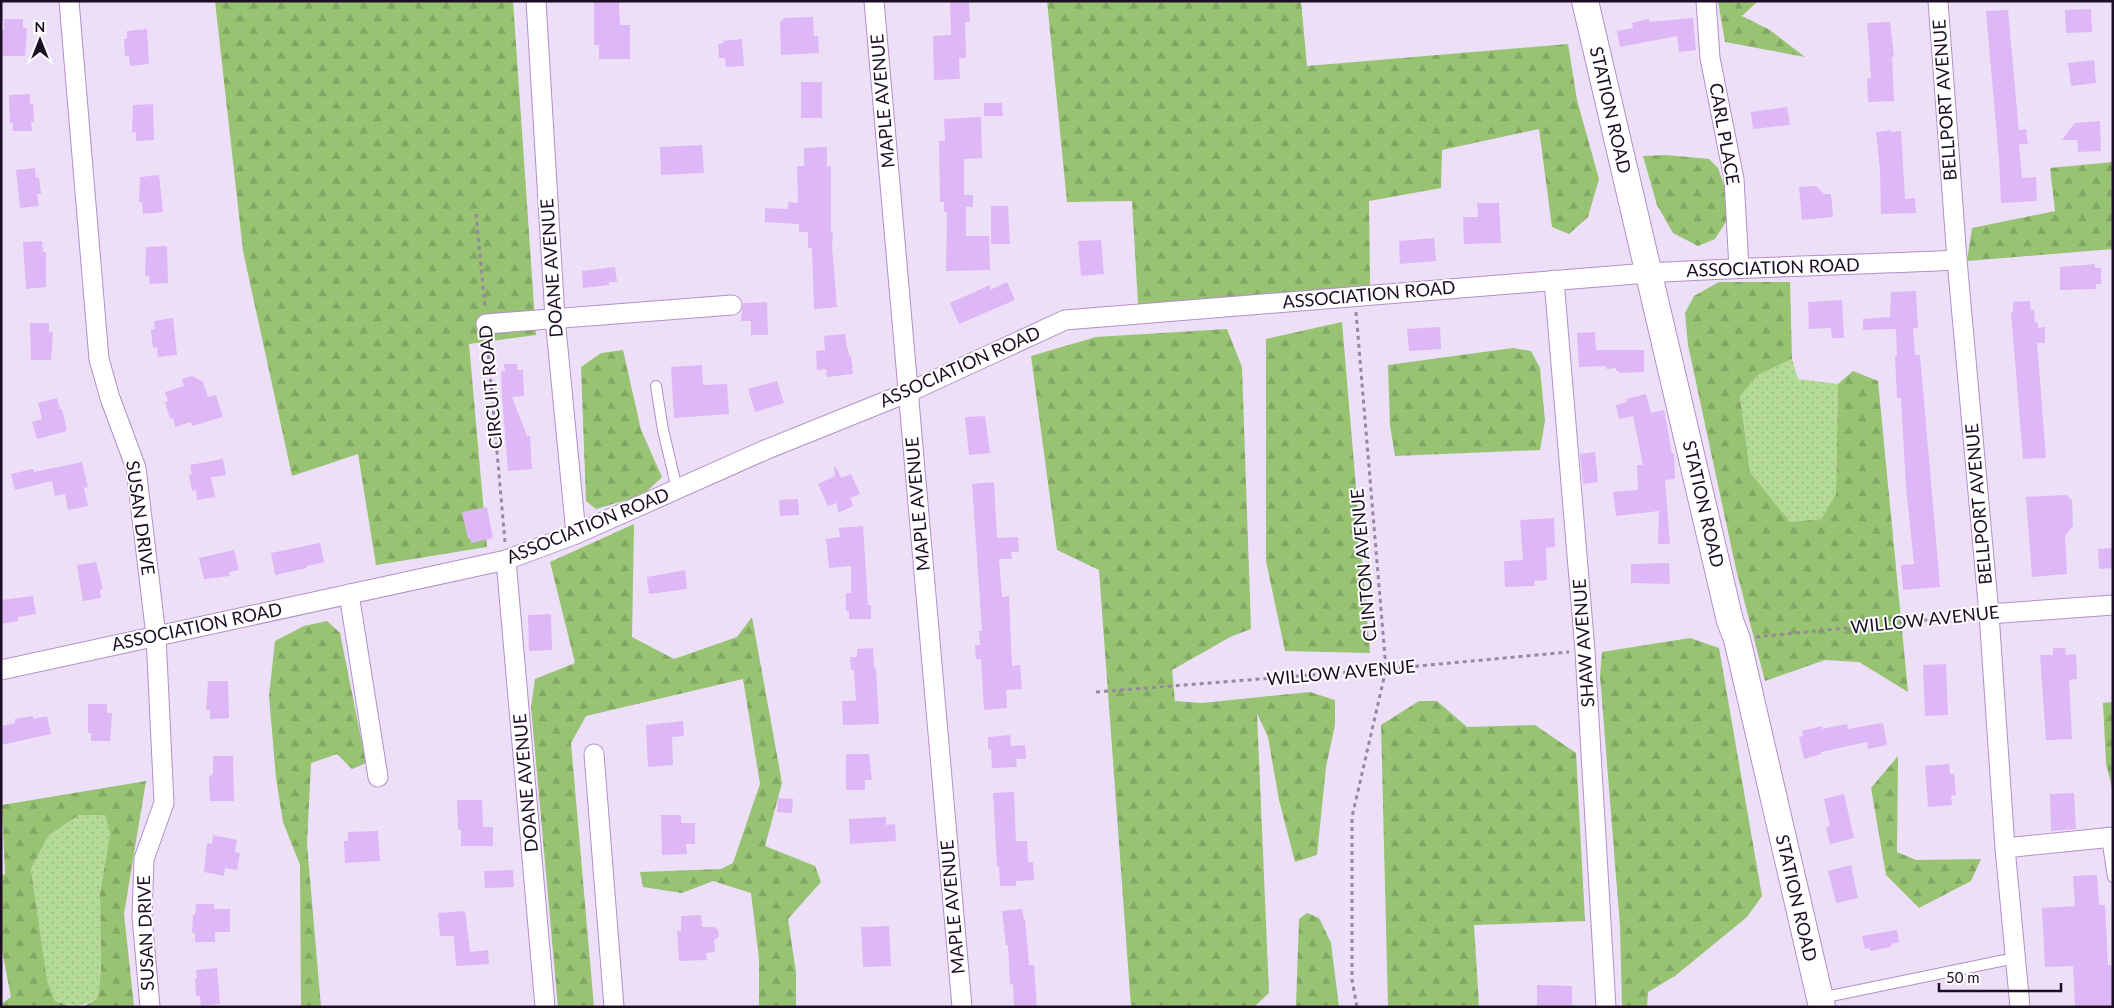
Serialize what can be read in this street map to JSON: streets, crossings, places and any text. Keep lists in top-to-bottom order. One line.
{"streets":{"main road":["STATION ROAD"],"street":["BELLPORT AVENUE","MAPLE AVENUE","CARL PLACE","DOANE AVENUE","ASSOCIATION ROAD","SUSAN DRIVE","WILLOW AVENUE","SHAW AVENUE"],"path":["CIRCUIT ROAD","CLINTON AVENUE"]},"crossings":[["BELLPORT AVENUE","ASSOCIATION ROAD"],["BELLPORT AVENUE","WILLOW AVENUE"],["MAPLE AVENUE","ASSOCIATION ROAD"],["STATION ROAD","ASSOCIATION ROAD"],["STATION ROAD","WILLOW AVENUE"],["CARL PLACE","ASSOCIATION ROAD"],["DOANE AVENUE","ASSOCIATION ROAD"],["DOANE AVENUE","CIRCUIT ROAD"],["ASSOCIATION ROAD","CIRCUIT ROAD"],["ASSOCIATION ROAD","SUSAN DRIVE"],["ASSOCIATION ROAD","CLINTON AVENUE"],["ASSOCIATION ROAD","SHAW AVENUE"],["CLINTON AVENUE","WILLOW AVENUE"],["WILLOW AVENUE","SHAW AVENUE"]],"scale_bar":"50 m","north":"top"}
